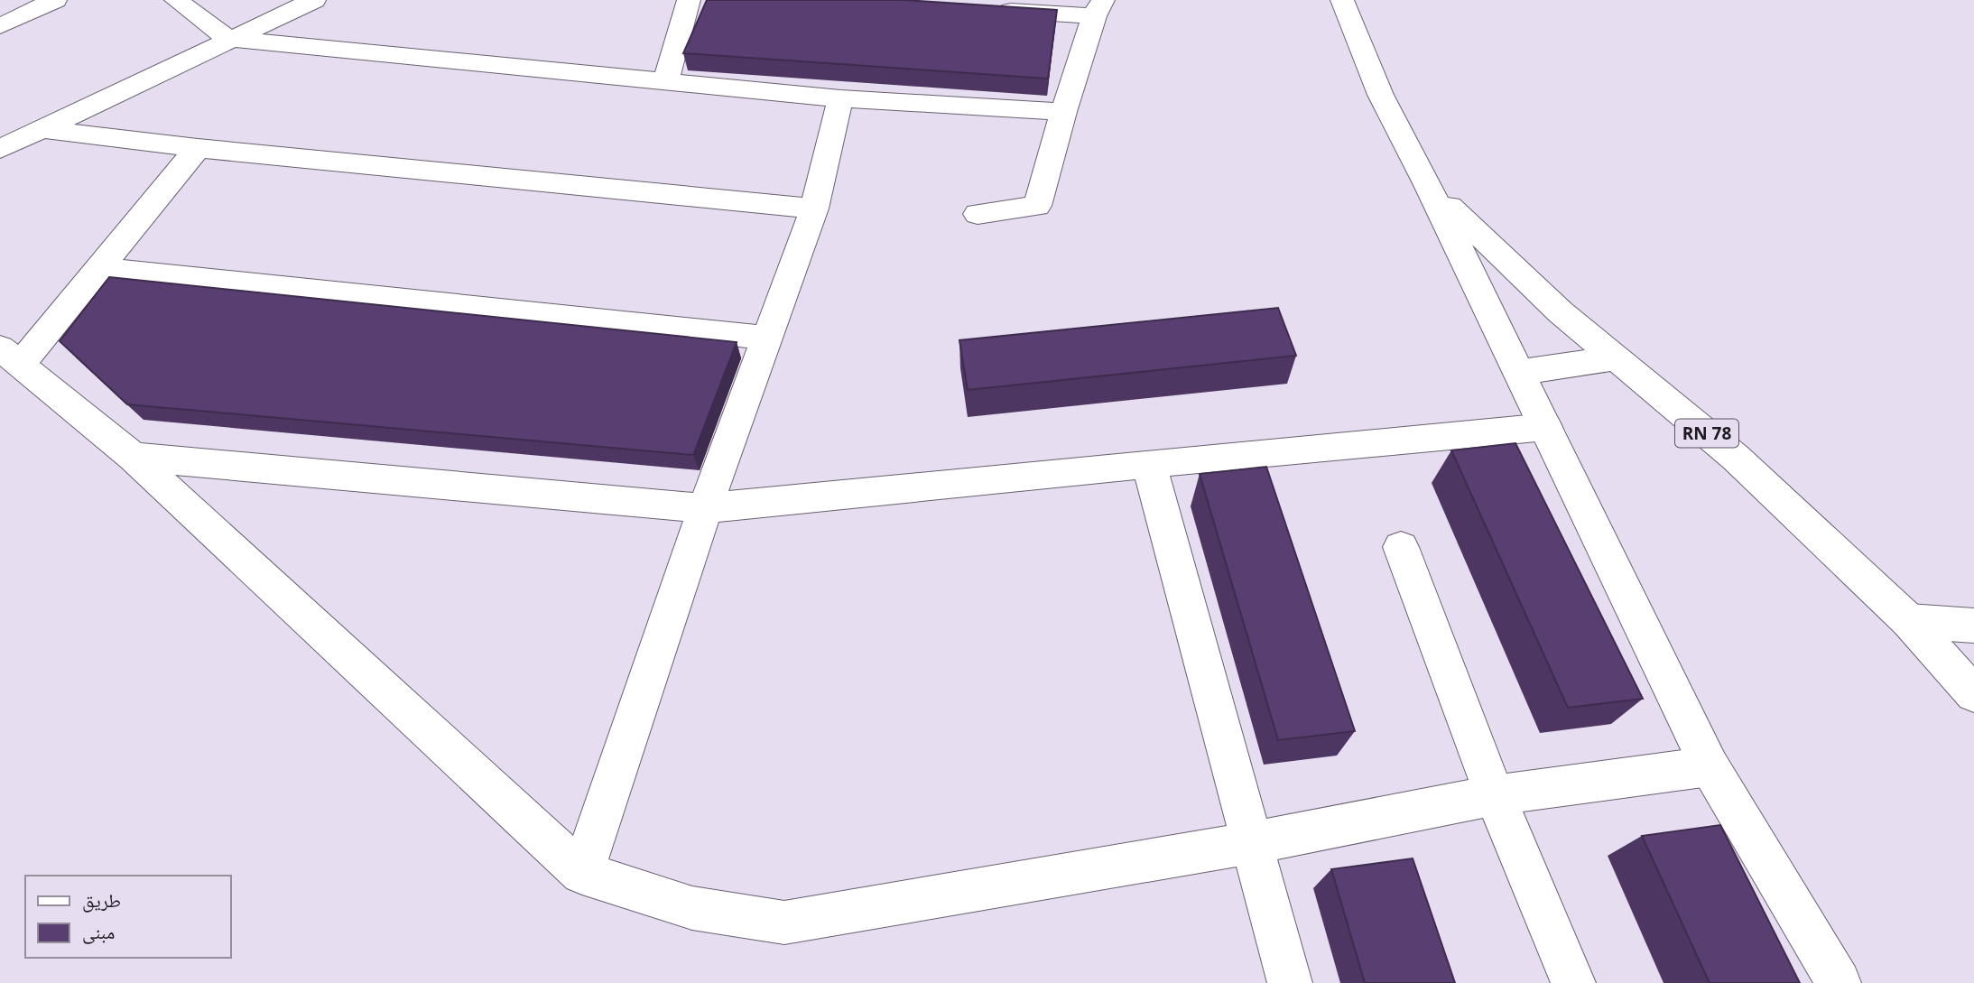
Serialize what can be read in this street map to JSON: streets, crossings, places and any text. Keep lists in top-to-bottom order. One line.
{"streets":{"street":["RN 78"]},"legend":["طريق","مبنى"]}
